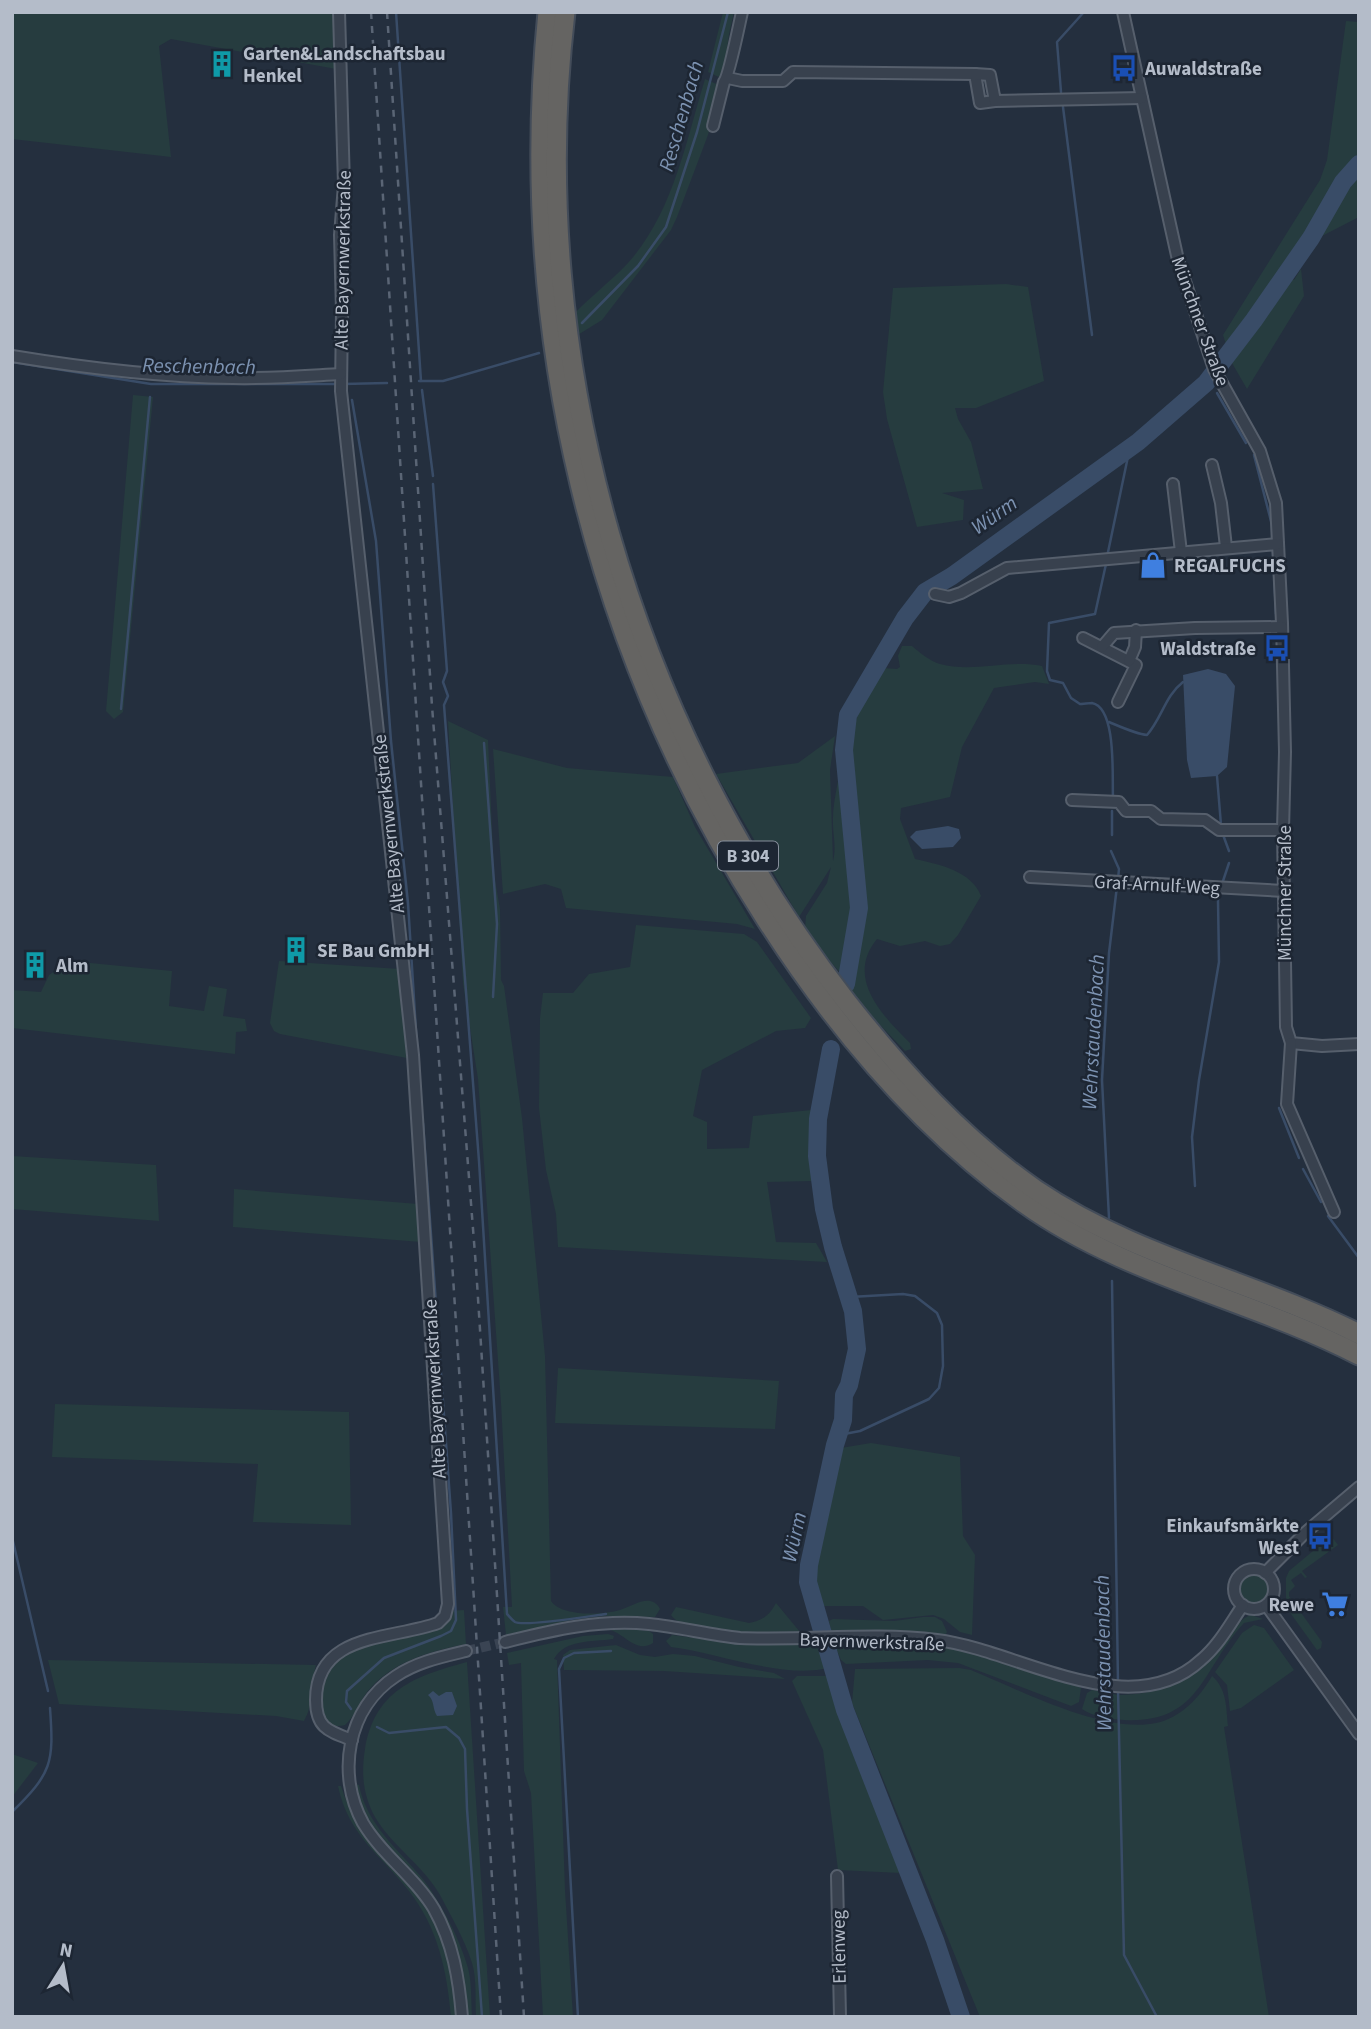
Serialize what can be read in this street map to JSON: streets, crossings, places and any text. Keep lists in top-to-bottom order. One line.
{"streets":{"highway":["B 304"],"street":["Alte Bayernwerkstraße","Münchner Straße","Graf-Arnulf-Weg","Bayernwerkstraße","Erlenweg"]},"crossings":[["Münchner Straße","Graf-Arnulf-Weg"]],"water":["Reschenbach","Würm","Wehrstaudenbach"],"places":{"building":["Garten&Landschaftsbau Henkel","SE Bau GmbH","Alm"],"bus stop":["Auwaldstraße","Waldstraße","Einkaufsmärkte West"],"shop":["REGALFUCHS"],"supermarket":["Rewe"]},"north":"top"}
